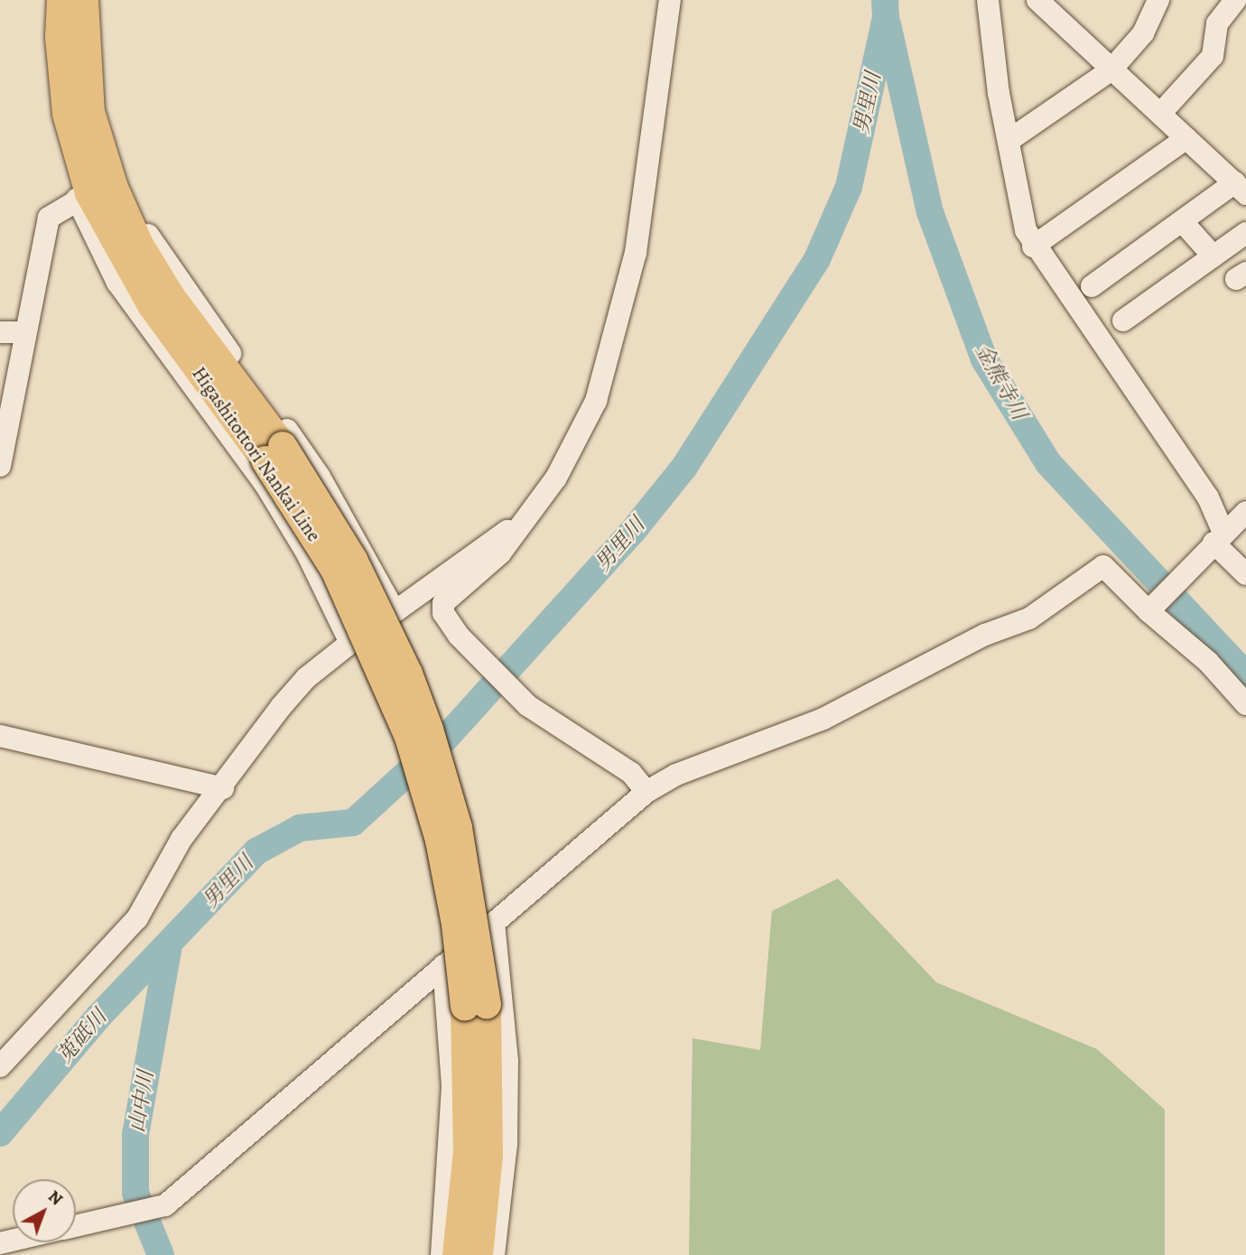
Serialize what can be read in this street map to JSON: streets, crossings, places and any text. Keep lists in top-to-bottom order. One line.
{"streets":{"main road":["Higashitottori Nankai Line"]},"water":["男里川","金熊寺川","莵砥川","山中川"],"north":"top right"}
